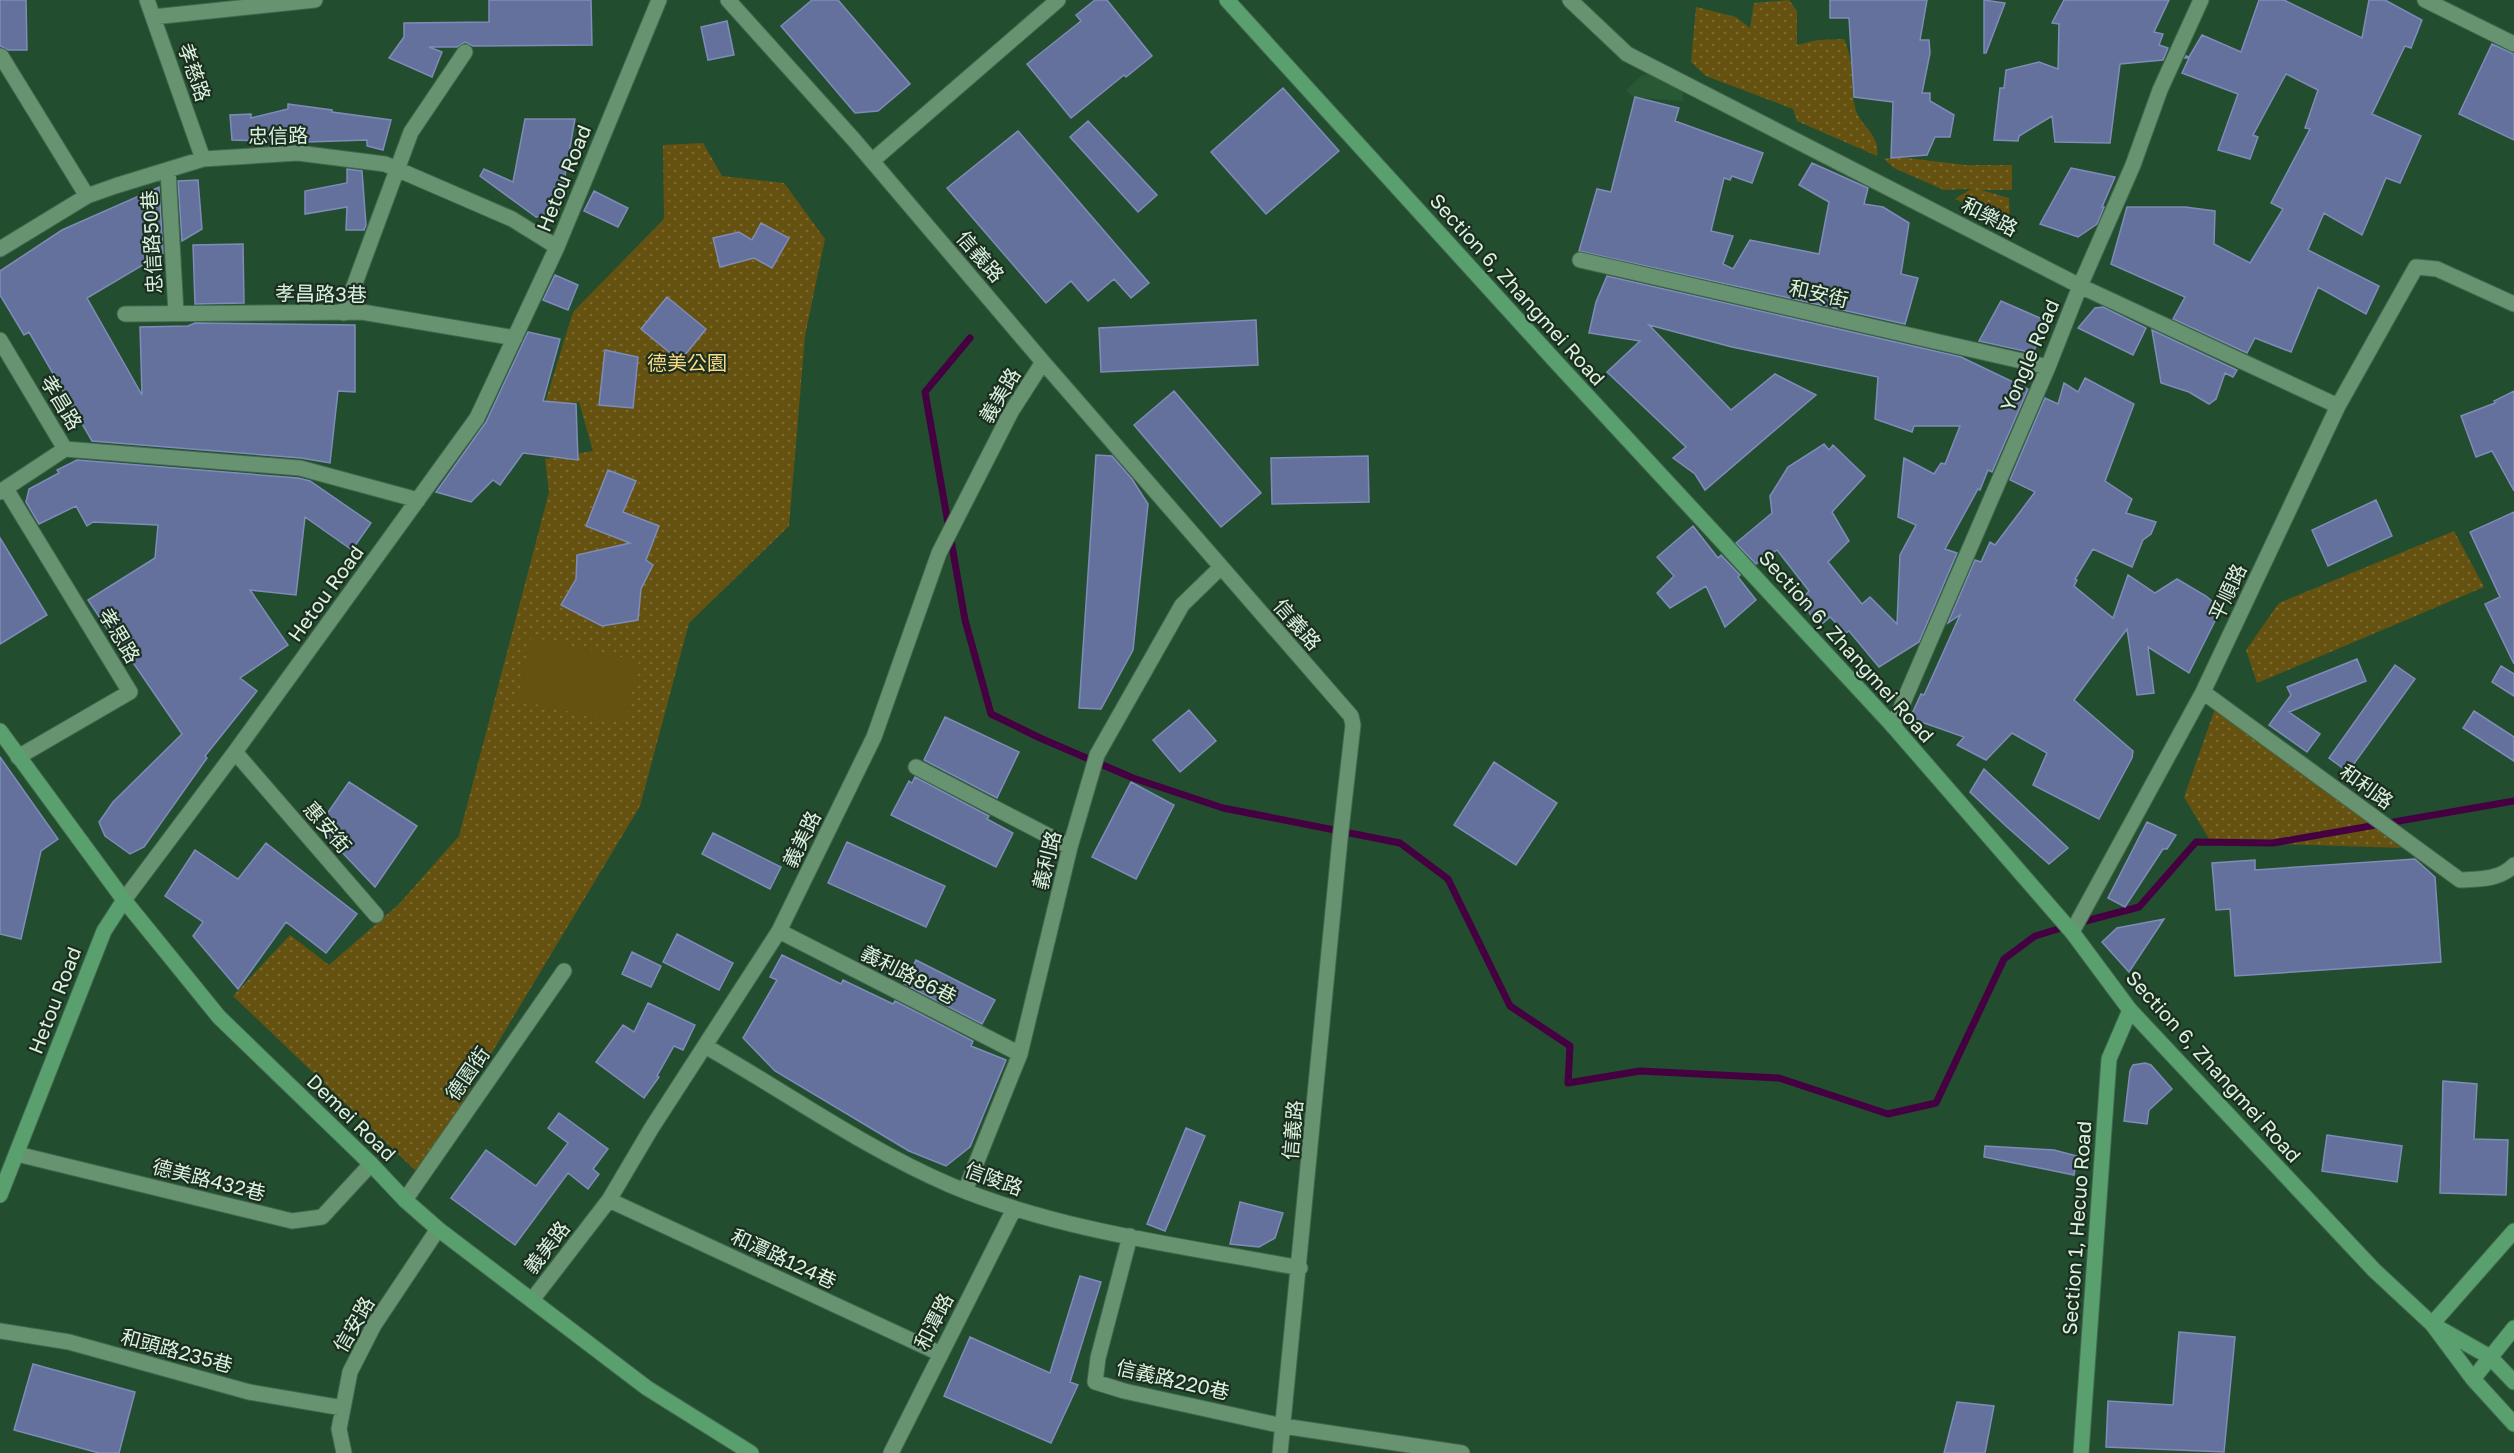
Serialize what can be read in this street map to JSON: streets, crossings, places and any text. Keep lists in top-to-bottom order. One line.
{"streets":{"street":["孝慈路","忠信路","Hetou Road","和樂路","忠信路50巷","信義路","Section 6, Zhangmei Road","孝昌路3巷","和安街","Yongle Road","義美路","孝昌路","平順路","孝思路","和利路","惠安街","義利路","義利路86巷","德園街","Demei Road","信陵路","德美路432巷","Section 1, Hecuo Road","和潭路124巷","和潭路","信安路","和頭路235巷","信義路220巷"]},"crossings":[["孝慈路","忠信路"],["忠信路","Hetou Road"],["忠信路","忠信路50巷"],["Hetou Road","孝昌路3巷"],["Hetou Road","惠安街"],["Hetou Road","Demei Road"],["Hetou Road","德美路432巷"],["和樂路","Yongle Road"],["和樂路","平順路"],["忠信路50巷","孝昌路3巷"],["信義路","義美路"],["信義路","義利路"],["信義路","信陵路"],["信義路","信義路220巷"],["Section 6, Zhangmei Road","Yongle Road"],["Section 6, Zhangmei Road","平順路"],["Section 6, Zhangmei Road","Section 1, Hecuo Road"],["和安街","Yongle Road"],["義美路","義利路86巷"],["義美路","Demei Road"],["義美路","信陵路"],["義美路","和潭路124巷"],["孝昌路","孝思路"],["平順路","和利路"],["孝思路","Demei Road"],["義利路","義利路86巷"],["義利路","信陵路"],["德園街","Demei Road"],["Demei Road","德美路432巷"],["Demei Road","信安路"],["信陵路","和潭路"],["信陵路","信義路220巷"],["和潭路124巷","和潭路"],["信安路","和頭路235巷"]],"parks":["德美公園"]}
